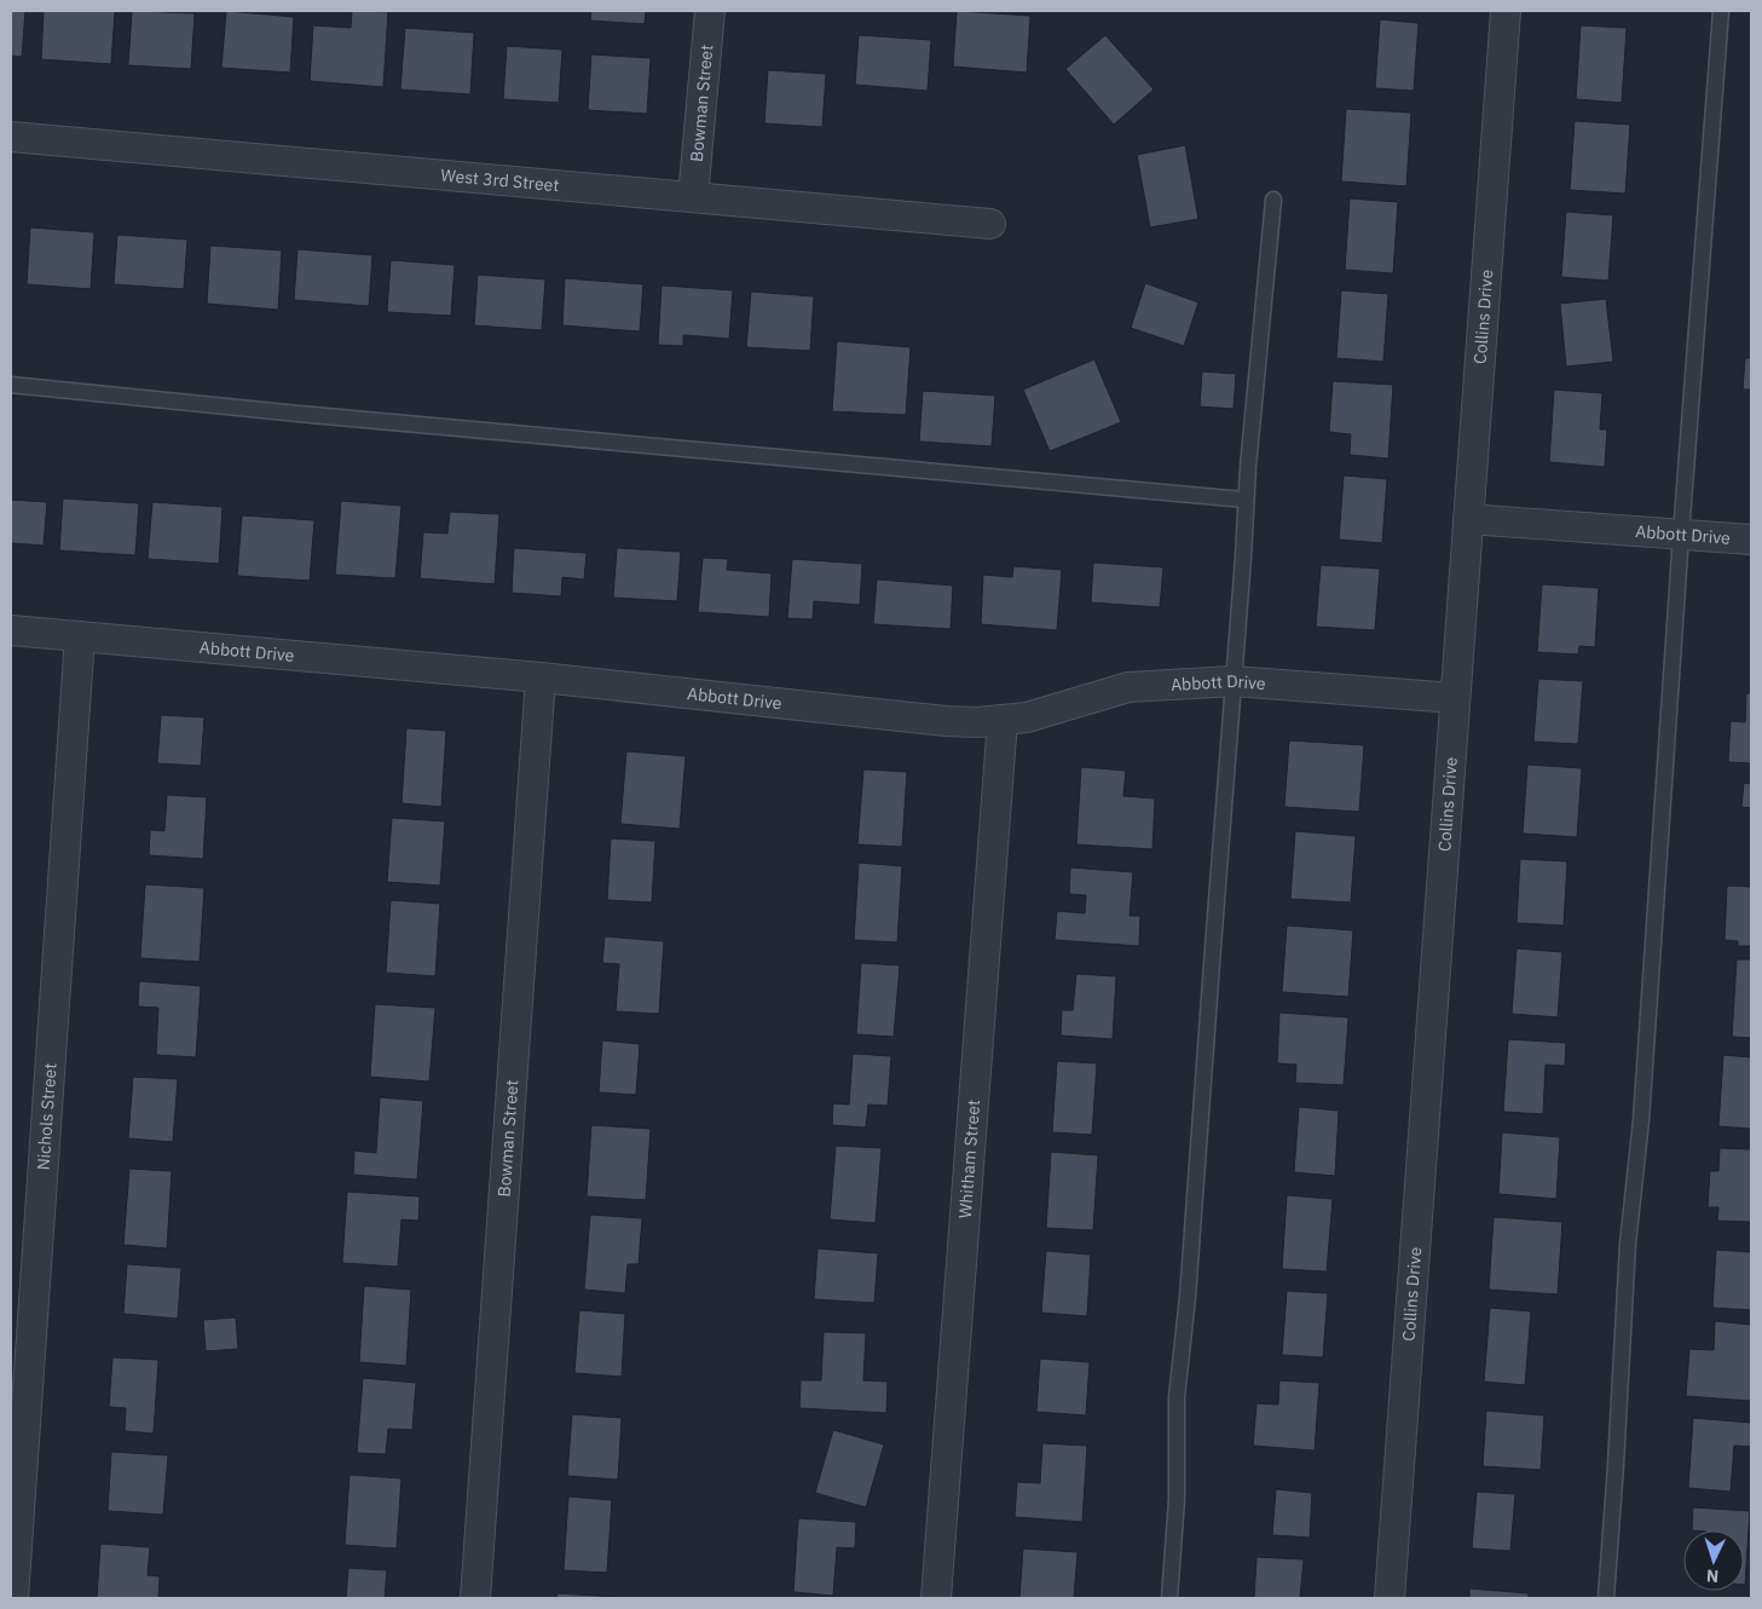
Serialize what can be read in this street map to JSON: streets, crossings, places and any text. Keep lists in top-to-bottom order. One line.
{"streets":{"street":["Bowman Street","West 3rd Street","Collins Drive","Abbott Drive","Nichols Street","Whitham Street"]},"crossings":[["Bowman Street","West 3rd Street"],["Bowman Street","Abbott Drive"],["Collins Drive","Abbott Drive"],["Abbott Drive","Nichols Street"],["Abbott Drive","Whitham Street"]],"north":"bottom"}
